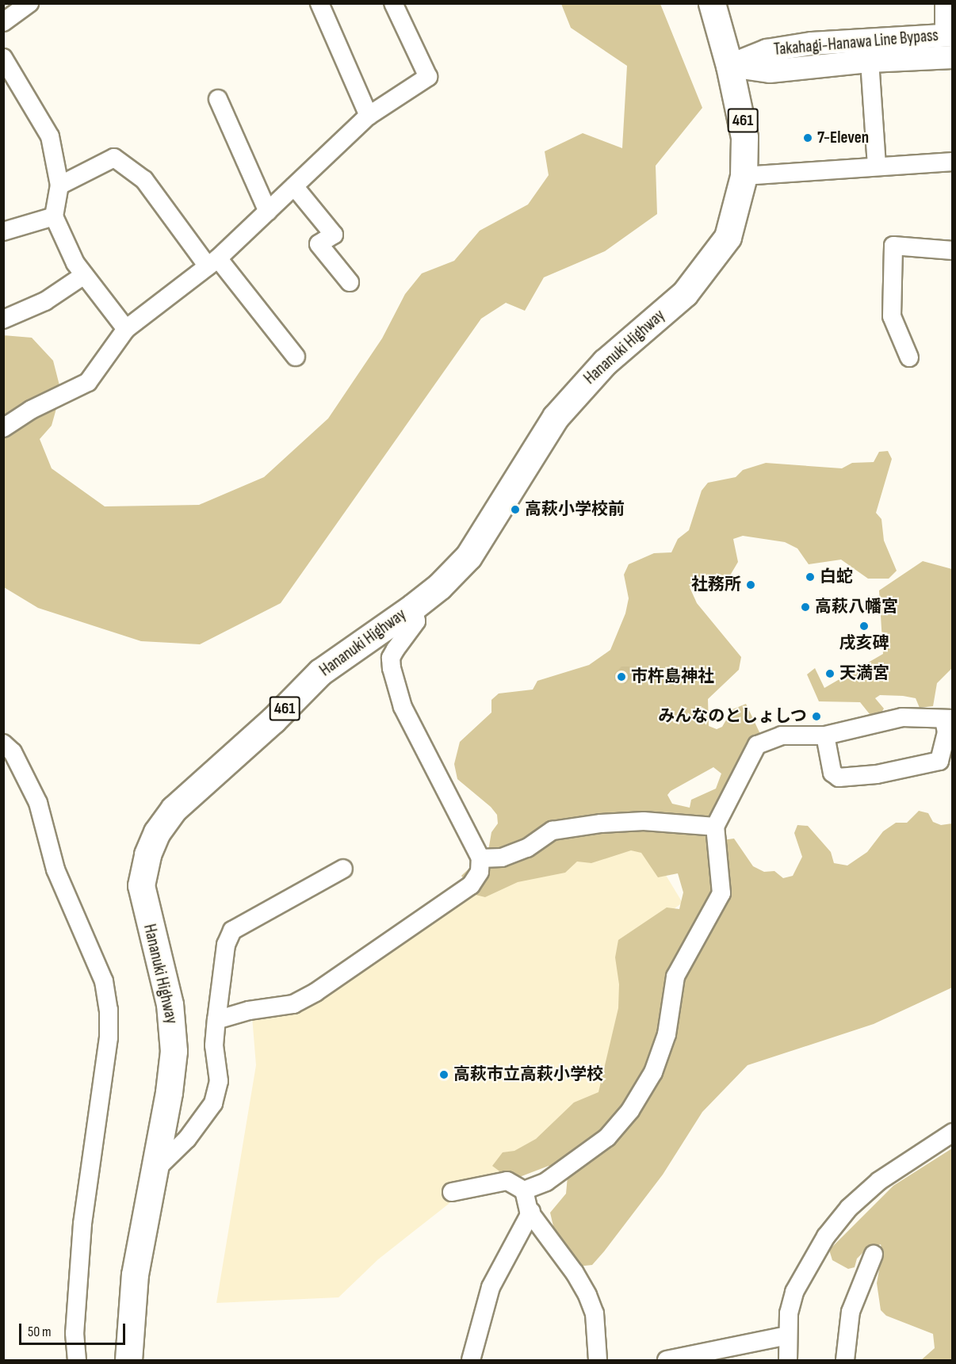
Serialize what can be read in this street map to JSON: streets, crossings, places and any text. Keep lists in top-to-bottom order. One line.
{"streets":{"highway":["461","Hananuki Highway"],"main road":["Takahagi-Hanawa Line Bypass"]},"crossings":[["Takahagi-Hanawa Line Bypass","Hananuki Highway"]],"places":["7-Eleven","高萩小学校前","白蛇","社務所","高萩八幡宮","戌亥碑","天満宮","市杵島神社","みんなのとしょしつ","高萩市立高萩小学校"],"scale_bar":"50 m"}
